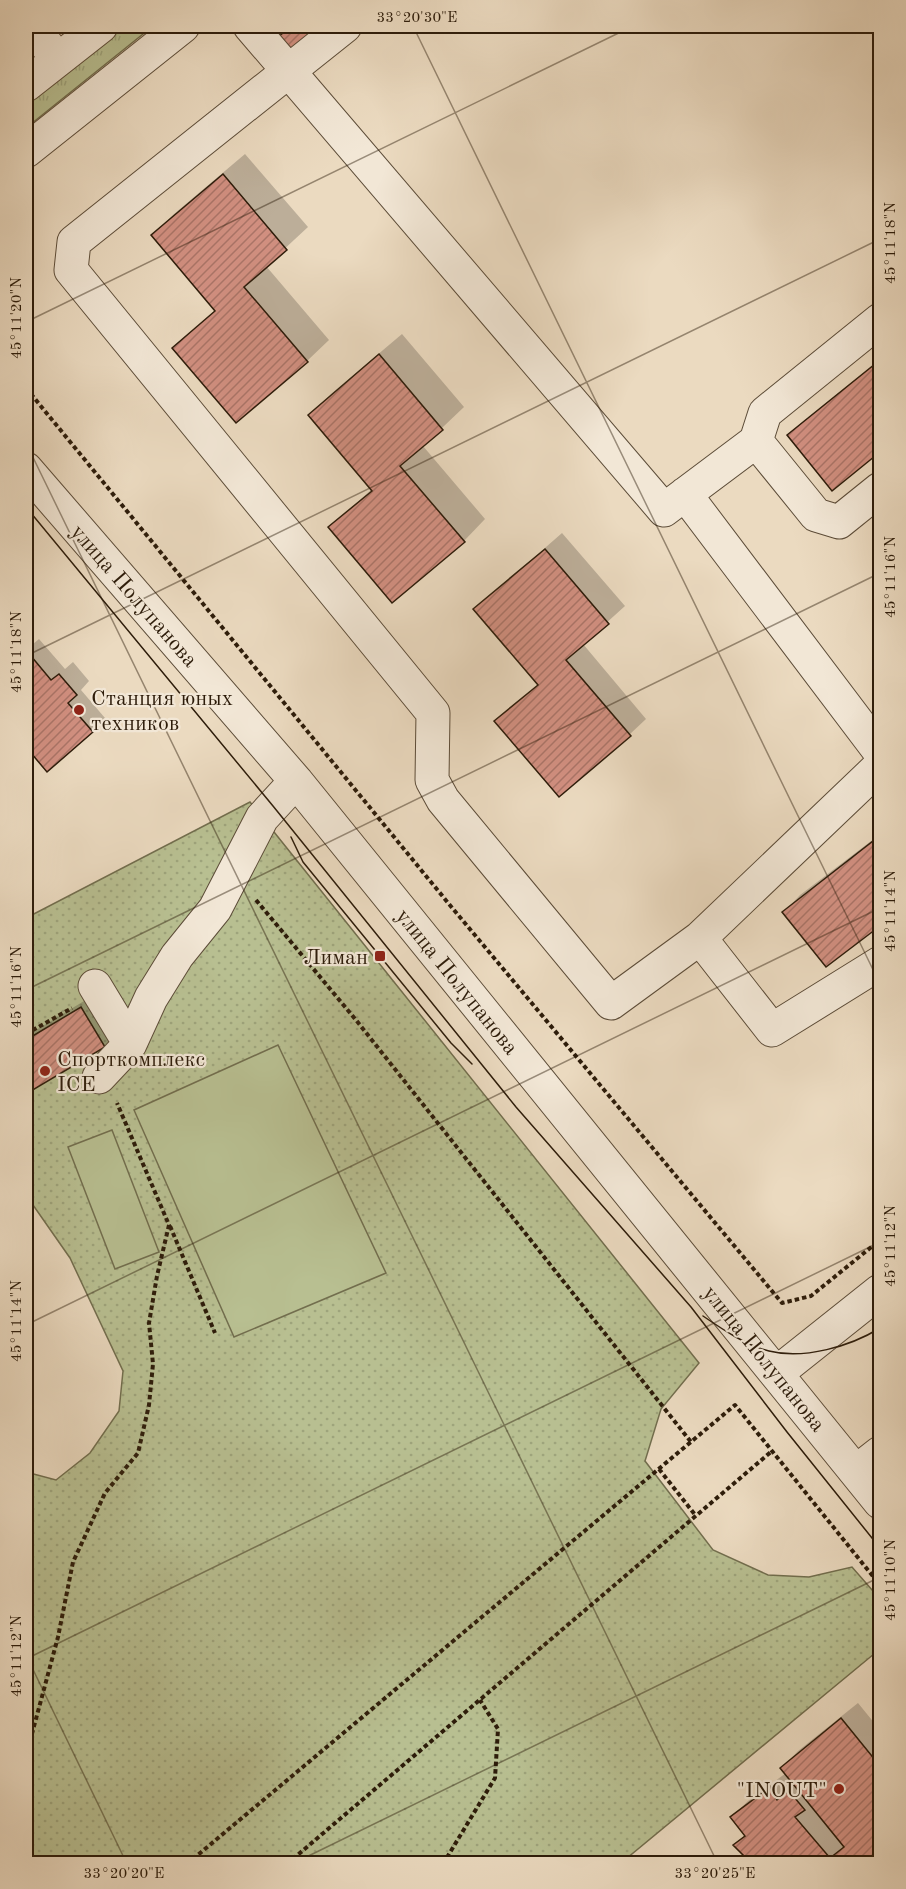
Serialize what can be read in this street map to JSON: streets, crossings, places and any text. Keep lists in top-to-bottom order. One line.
{"streets":{"street":["улица Полупанова"]},"places":{"other":["Станция юных техников","Спорткомплекс ICE","\"INOUT\""],"transit":["Лиман"]},"coordinates":["33°20'30\"E","45°11'18\"N","45°11'20\"N","45°11'16\"N","45°11'14\"N","45°11'12\"N","45°11'10\"N","33°20'20\"E","33°20'25\"E"]}
